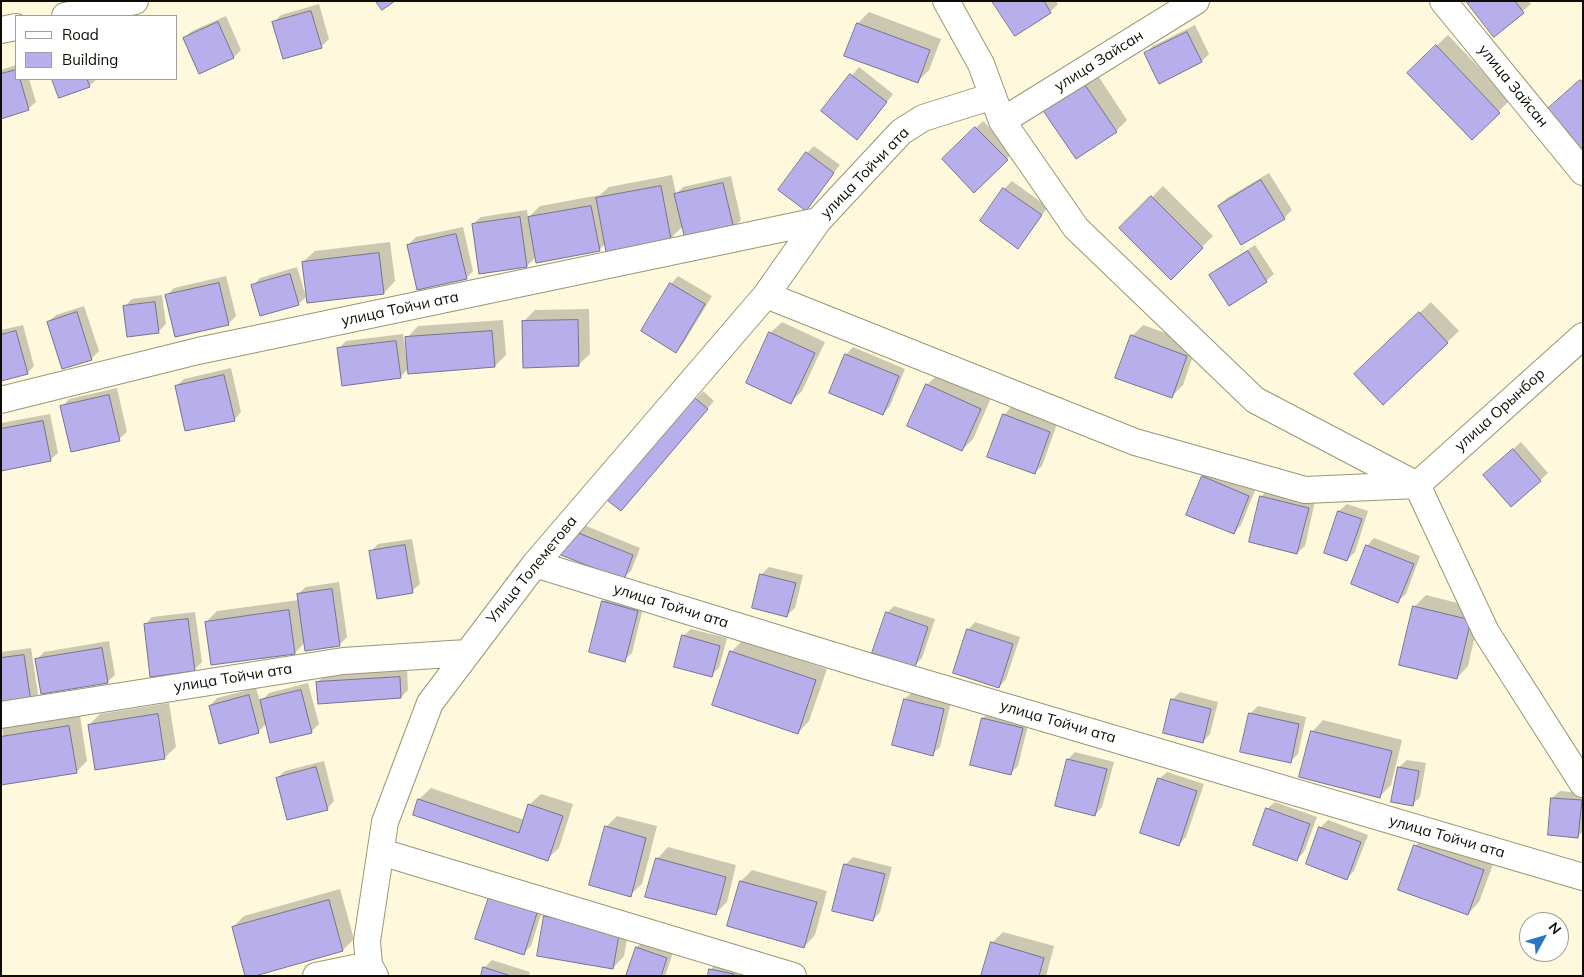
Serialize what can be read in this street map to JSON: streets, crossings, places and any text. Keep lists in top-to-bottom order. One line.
{"streets":{"street":["улица Зайсан","улица Тойчи ата","улица Орынбор","Улица Толеметова"]},"crossings":[["улица Тойчи ата","Улица Толеметова"]],"legend":["Road","Building"],"north":"top right"}
